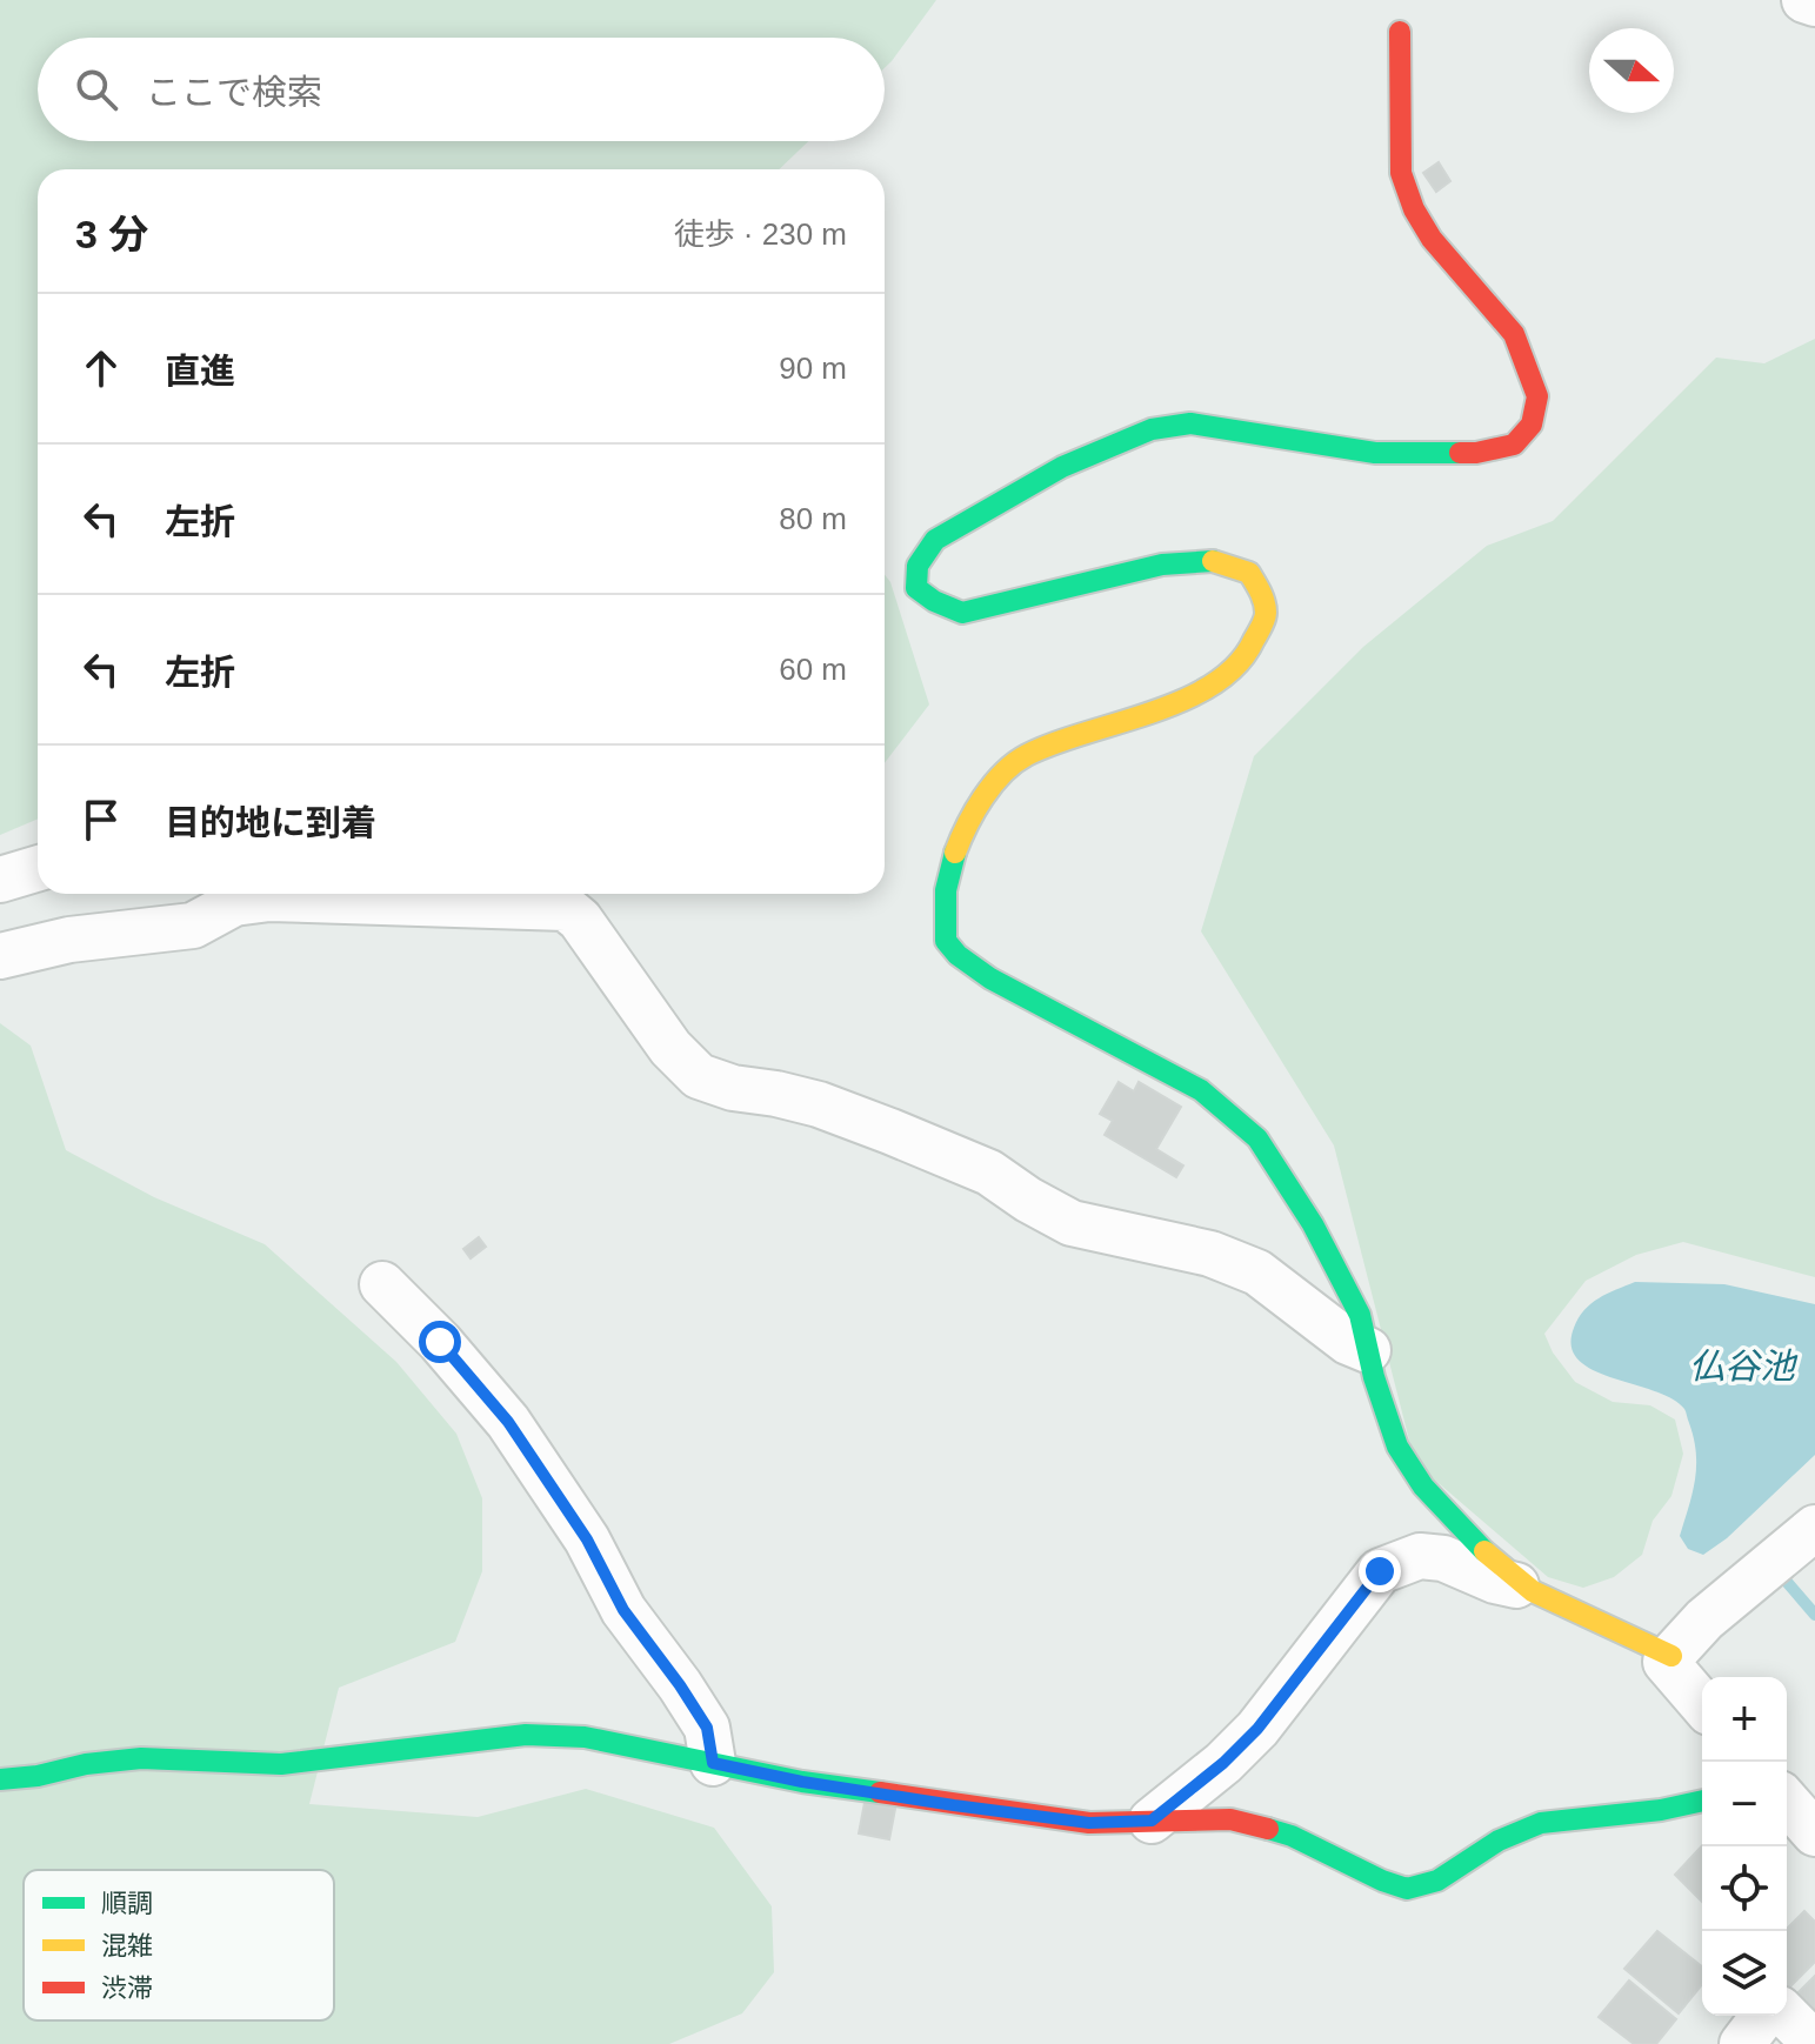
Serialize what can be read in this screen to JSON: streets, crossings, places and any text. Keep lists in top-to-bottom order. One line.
{"water":["仏谷池"],"legend":["順調","混雑","渋滞"],"north":"right","page":{"search":"ここで検索","heading":["3 分","徒歩 · 230 m"],"list":[["直進","90 m"],["左折","80 m"],["左折","60 m"],"目的地に到着"],"map_buttons":["+","−"]}}
